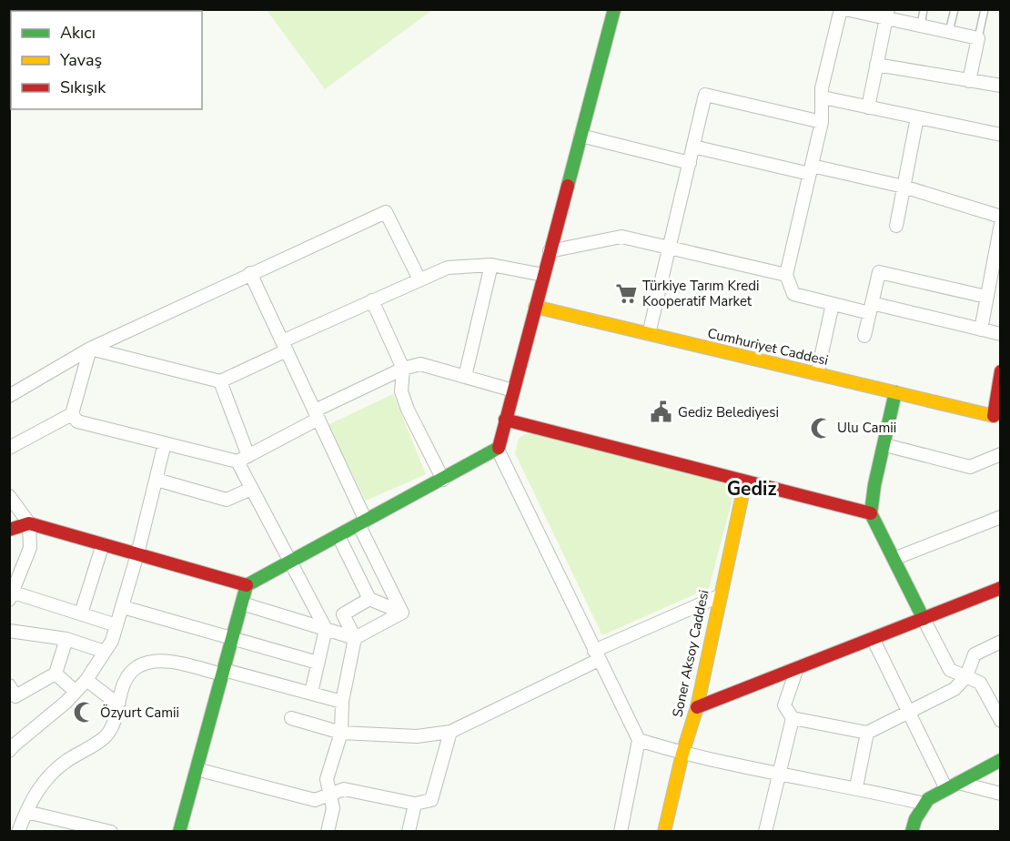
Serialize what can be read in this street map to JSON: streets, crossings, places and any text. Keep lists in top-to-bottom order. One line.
{"streets":{"street":["Cumhuriyet Caddesi","Soner Aksoy Caddesi"]},"districts":["Gediz"],"places":{"supermarket":["Türkiye Tarım Kredi Kooperatif Market"],"public building":["Gediz Belediyesi"],"mosque":["Ulu Camii","Özyurt Camii"]},"legend":["Akıcı","Yavaş","Sıkışık"]}
